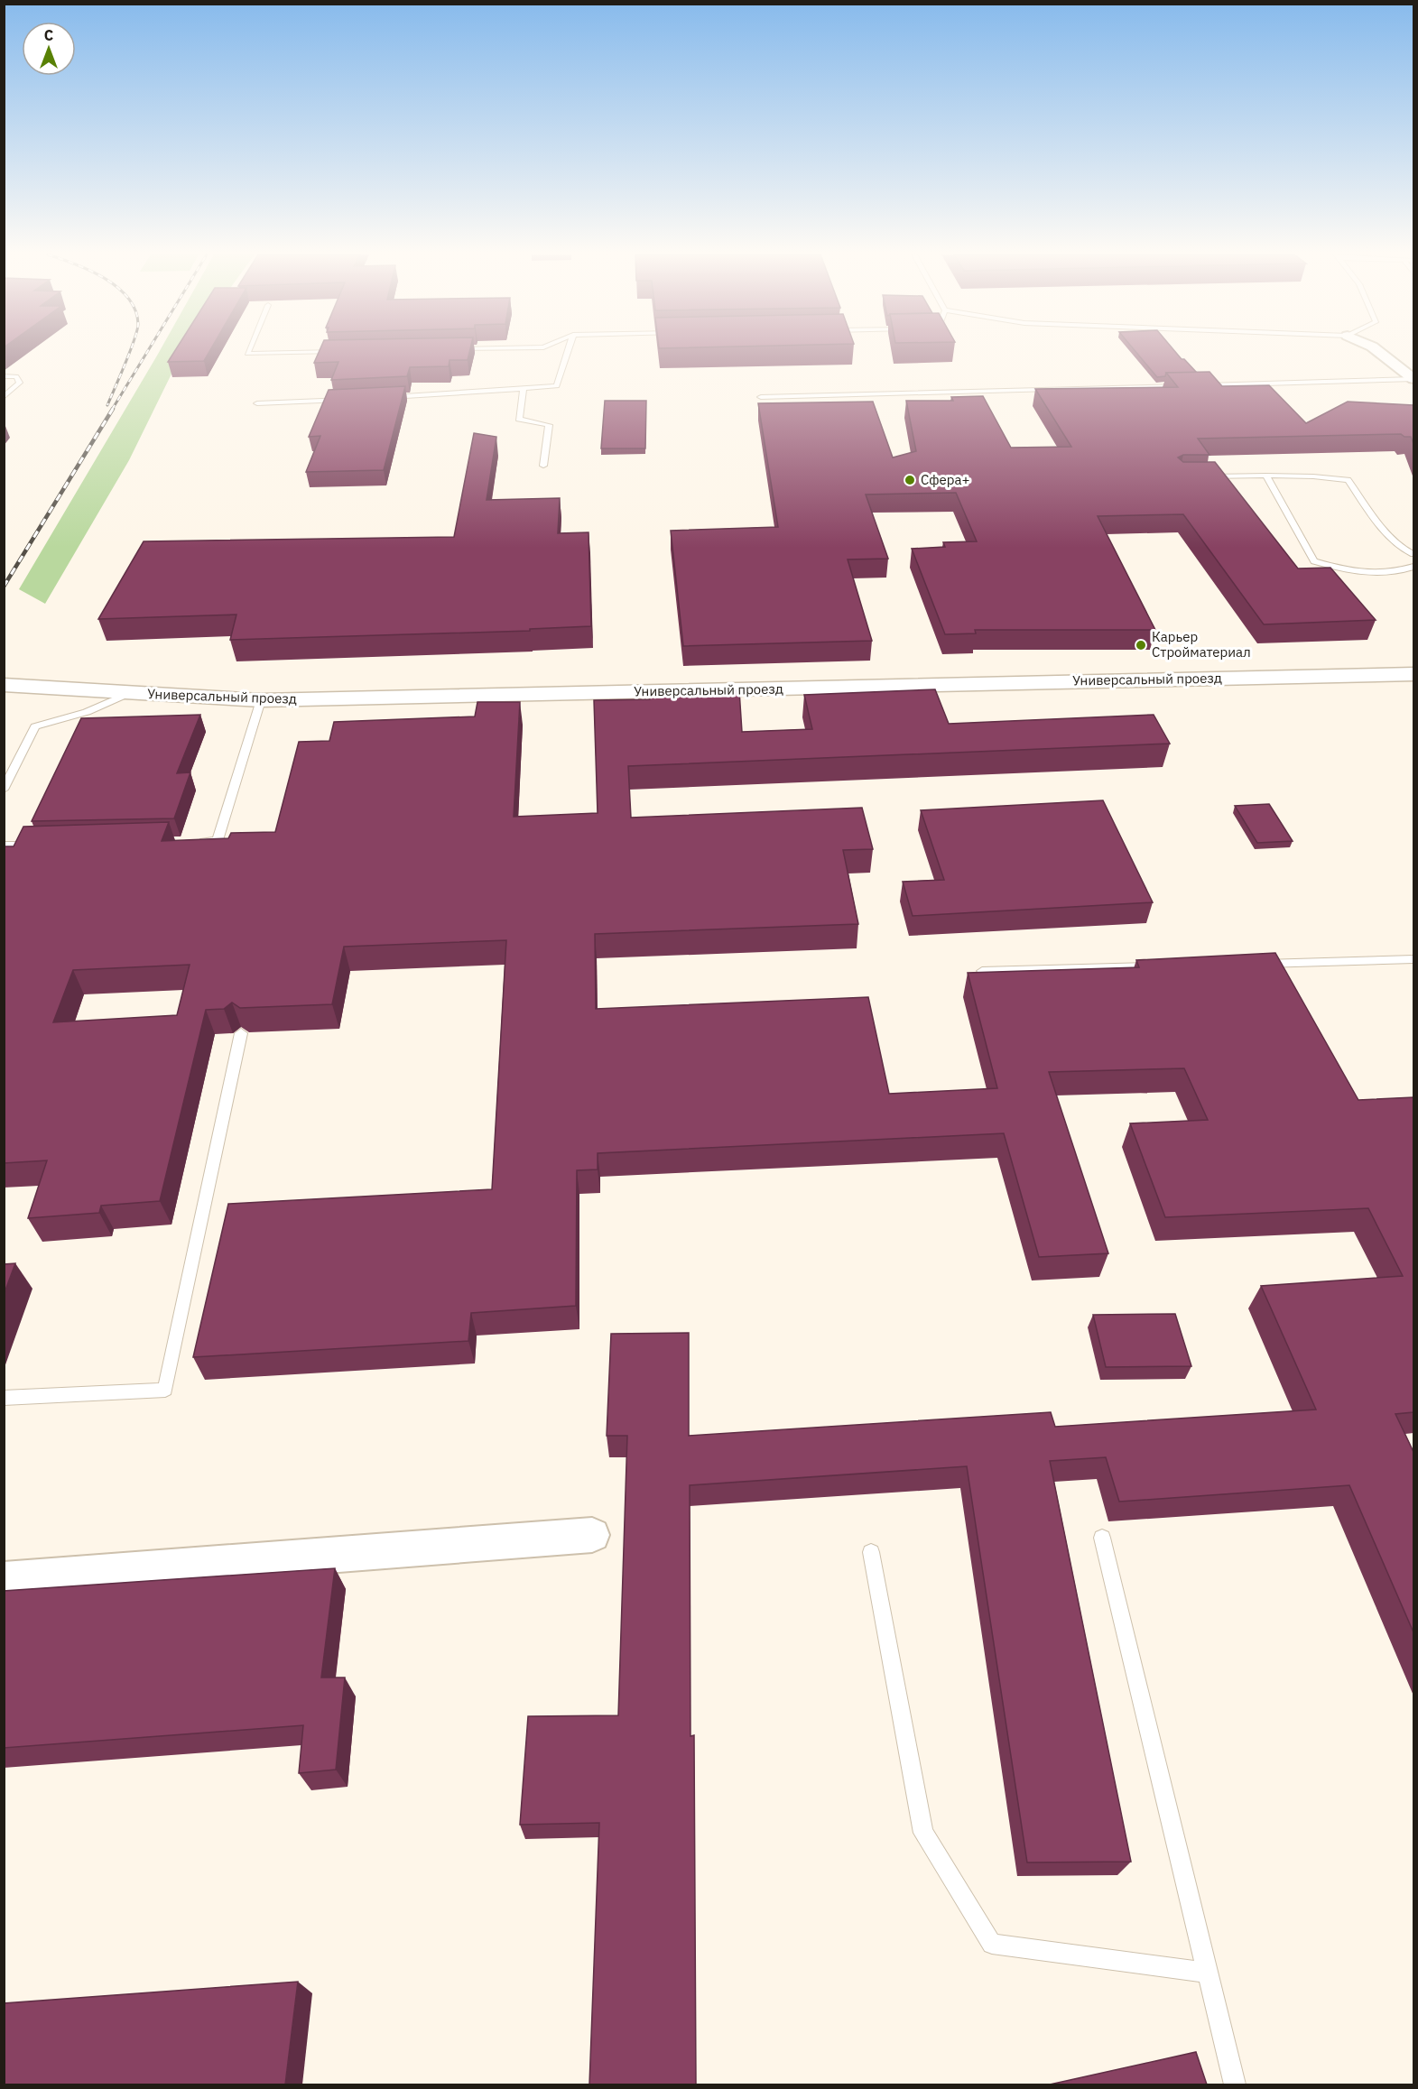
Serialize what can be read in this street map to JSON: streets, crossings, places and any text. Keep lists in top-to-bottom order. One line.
{"streets":{"street":["Универсальный проезд"]},"places":["Сфера+","Карьер Стройматериал"],"north":"top"}
